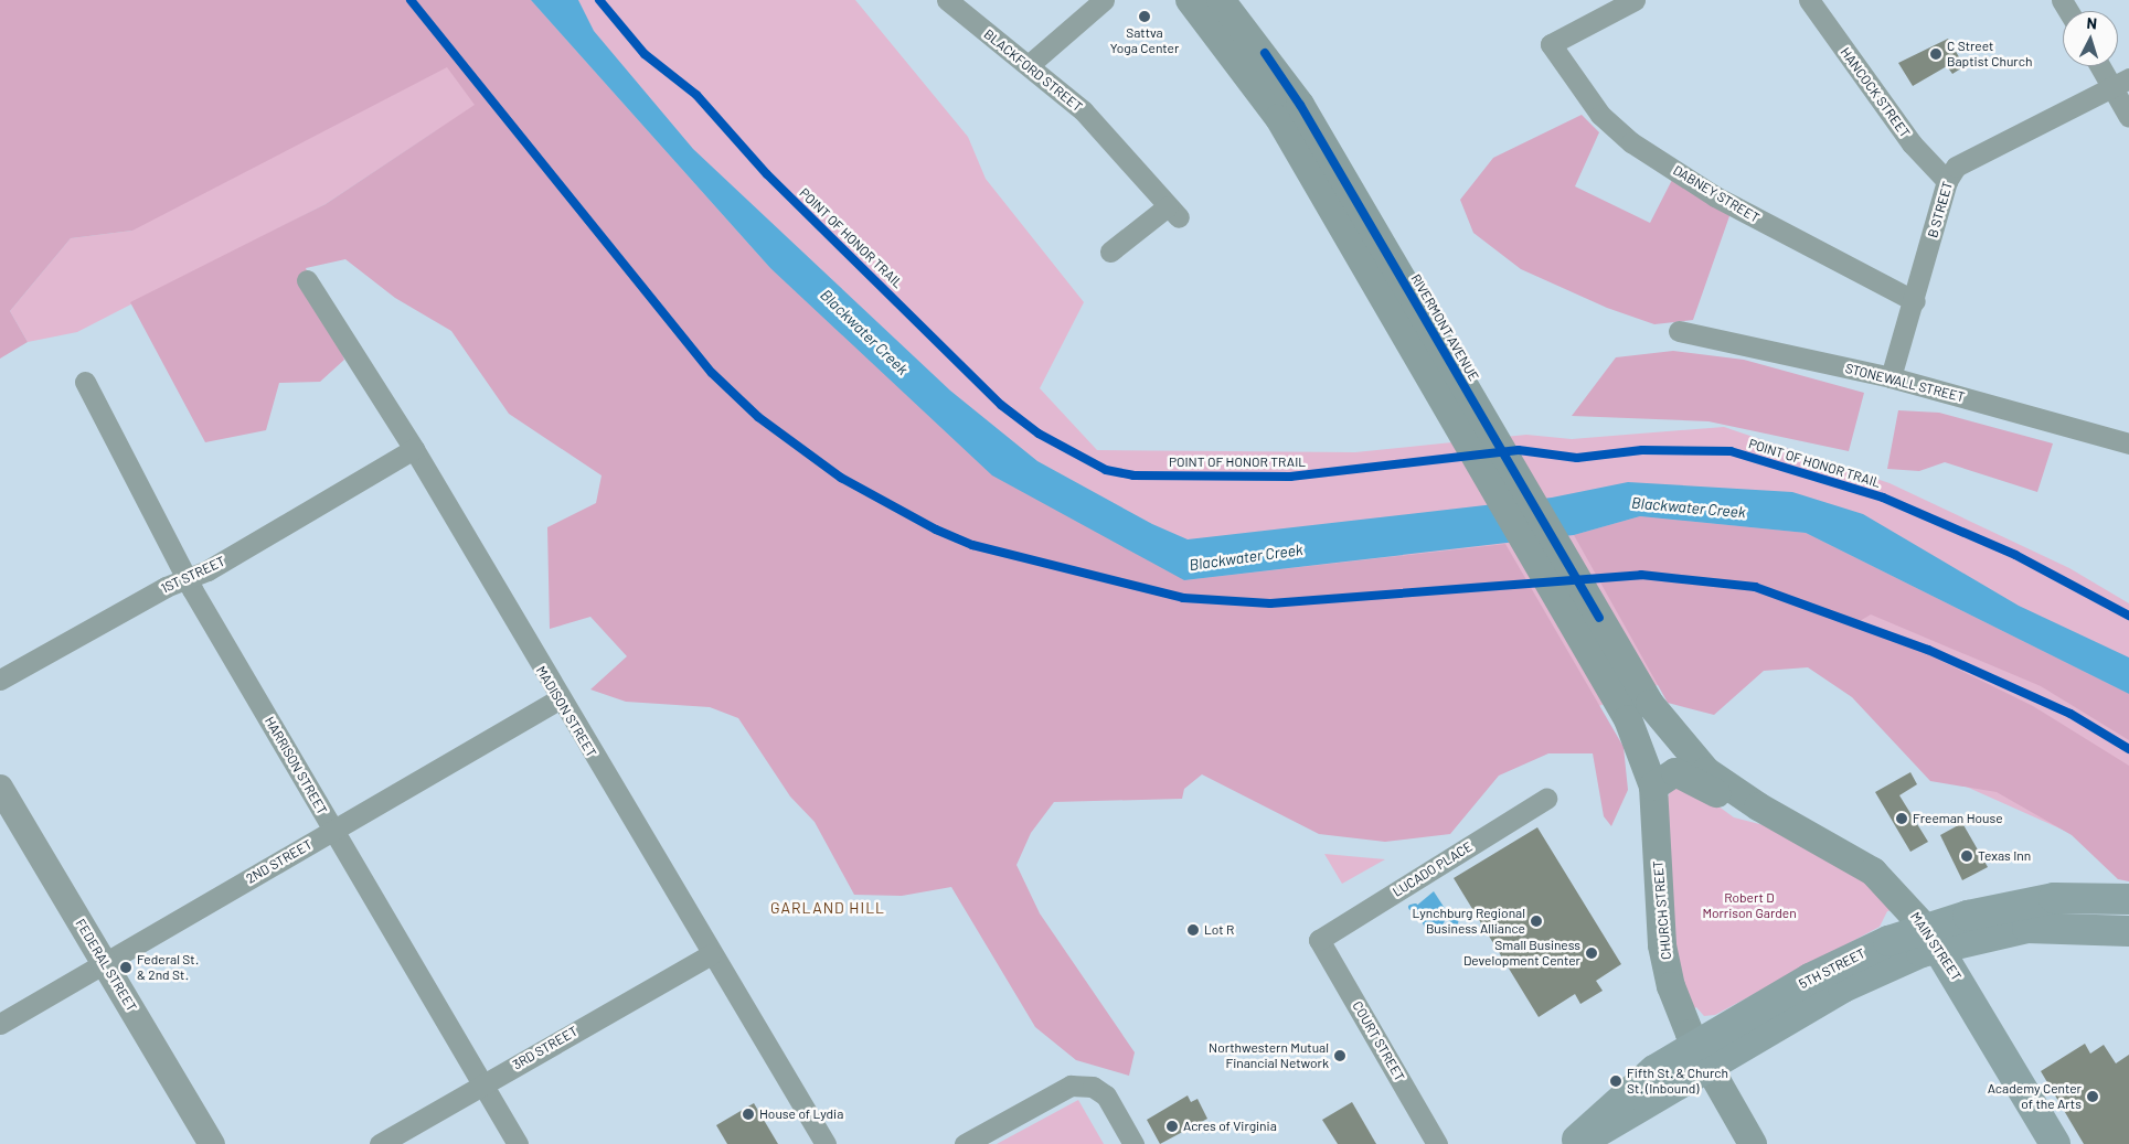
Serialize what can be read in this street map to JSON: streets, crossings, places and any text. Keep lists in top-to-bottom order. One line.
{"streets":{"main road":["CHURCH STREET","MAIN STREET","5TH STREET"],"street":["BLACKFORD STREET","HANCOCK STREET","DABNEY STREET","B STREET","STONEWALL STREET","1ST STREET","MADISON STREET","HARRISON STREET","2ND STREET","LUCADO PLACE","FEDERAL STREET","COURT STREET","3RD STREET"],"cycle path":["POINT OF HONOR TRAIL","RIVERMONT AVENUE"]},"crossings":[["HANCOCK STREET","B STREET"],["DABNEY STREET","B STREET"],["B STREET","STONEWALL STREET"],["1ST STREET","MADISON STREET"],["1ST STREET","HARRISON STREET"],["MADISON STREET","2ND STREET"],["MADISON STREET","3RD STREET"],["HARRISON STREET","2ND STREET"],["HARRISON STREET","3RD STREET"],["2ND STREET","FEDERAL STREET"],["LUCADO PLACE","COURT STREET"],["CHURCH STREET","5TH STREET"],["MAIN STREET","5TH STREET"]],"districts":["GARLAND HILL"],"water":["Blackwater Creek"],"parks":["Robert D Morrison Garden"],"places":["Sattva Yoga Center","C Street Baptist Church","Freeman House","Texas Inn","Lynchburg Regional Business Alliance","Lot R","Small Business Development Center","Federal St. & 2nd St.","Northwestern Mutual Financial Network","Fifth St. & Church St. (Inbound)","Academy Center of the Arts","House of Lydia","Acres of Virginia"],"north":"top"}
